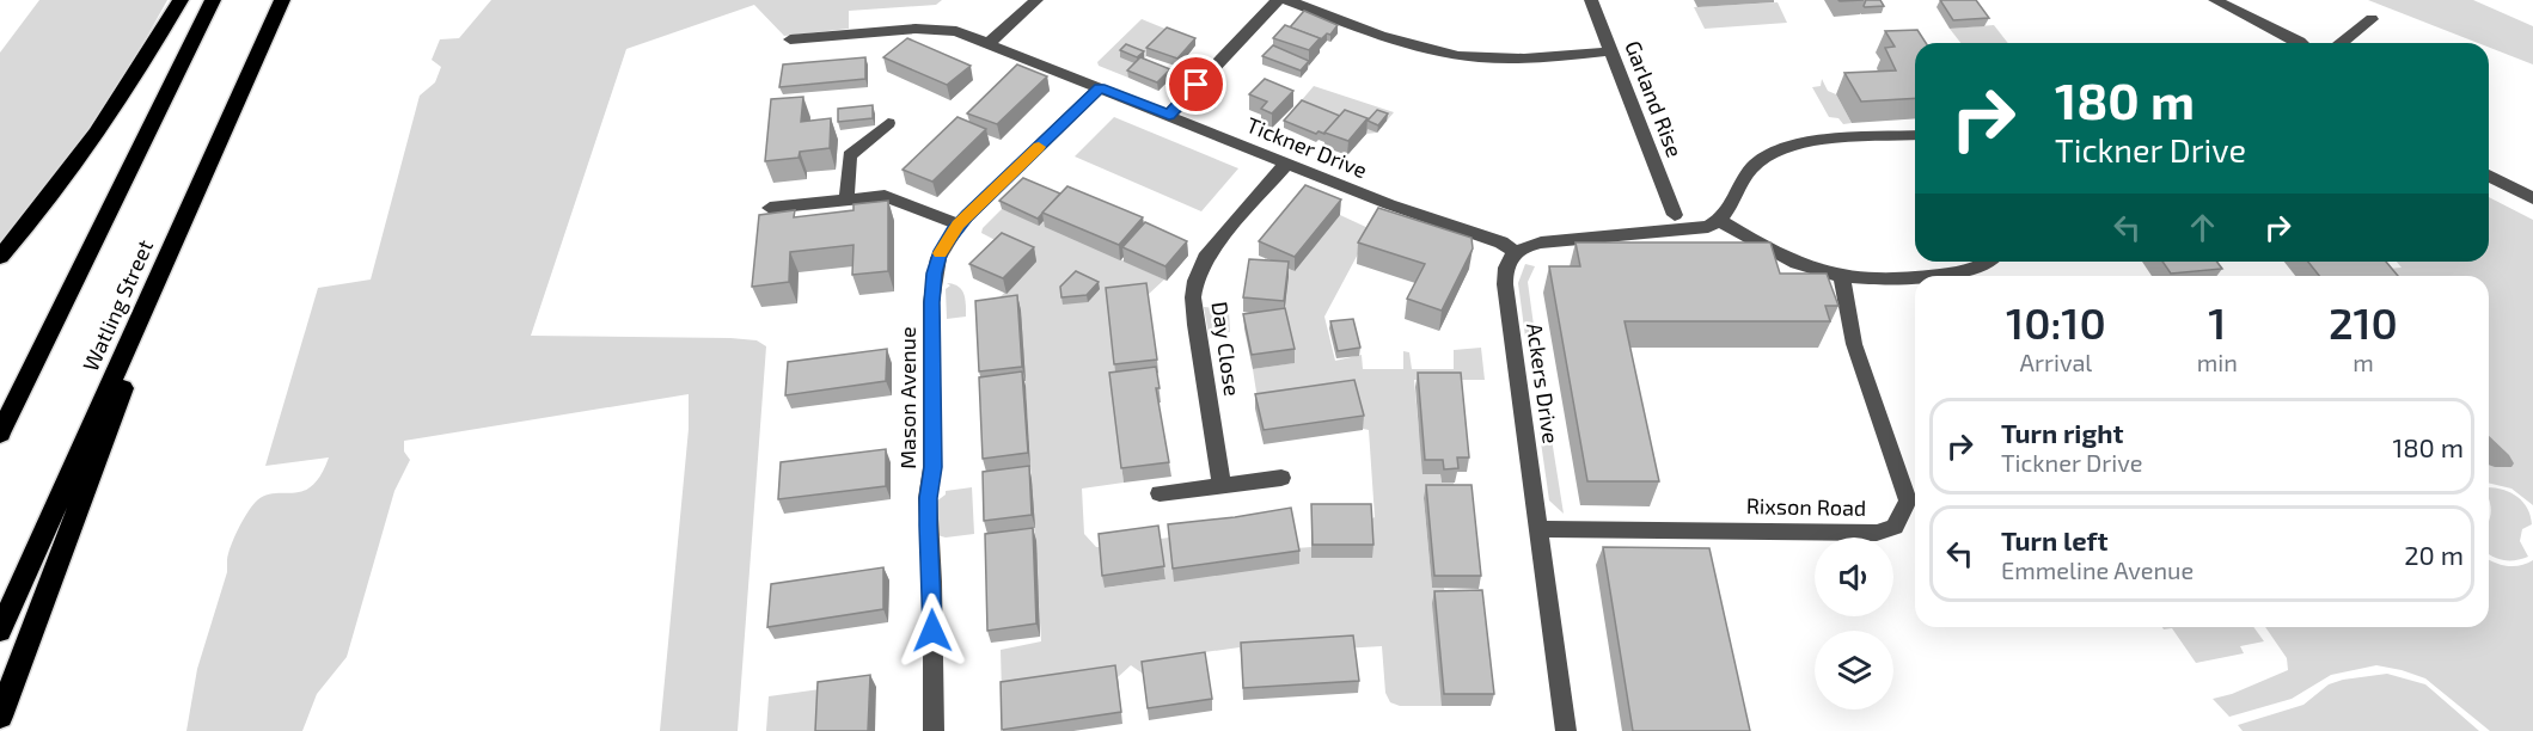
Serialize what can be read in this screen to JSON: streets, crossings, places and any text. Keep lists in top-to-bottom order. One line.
{"streets":{"highway":["Watling Street"],"street":["Garland Rise","Tickner Drive","Day Close","Ackers Drive","Mason Avenue","Rixson Road"]},"crossings":[["Tickner Drive","Day Close"],["Tickner Drive","Ackers Drive"],["Tickner Drive","Mason Avenue"],["Ackers Drive","Rixson Road"]],"page":{"turn":["180 m","Tickner Drive"],"eta":["10:10","Arrival","1","min","210","m"],"list":[{"name":"Turn right","note":"Tickner Drive","value":"180 m"},{"name":"Turn left","note":"Emmeline Avenue","value":"20 m"}]}}
